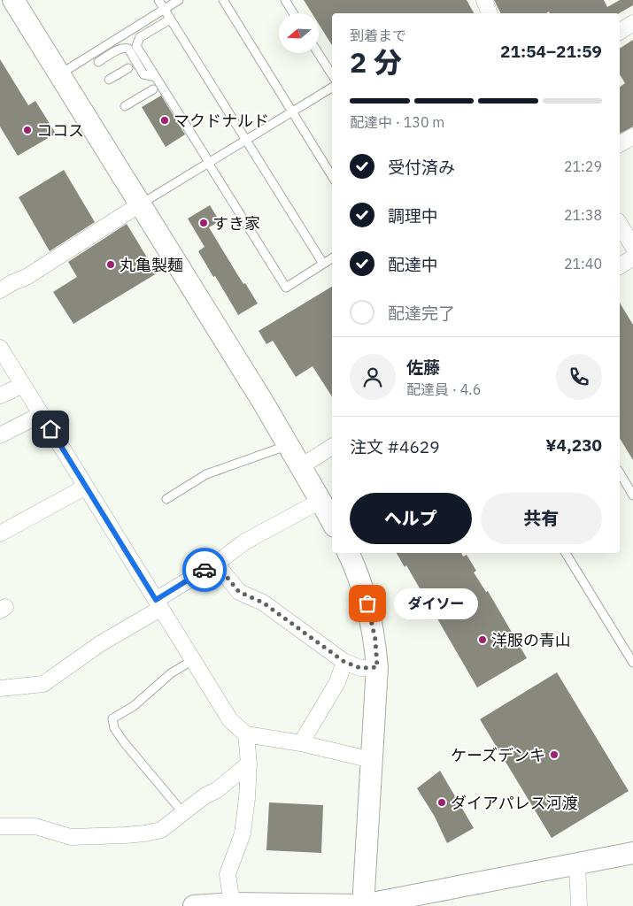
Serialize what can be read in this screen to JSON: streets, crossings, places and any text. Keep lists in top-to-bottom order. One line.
{"places":["マクドナルド","ココス","すき家","丸亀製麺","ダイソー","洋服の青山","ケーズデンキ","ダイアパレス河渡"],"north":"left","page":{"heading":["2 分","到着まで","21:54–21:59"],"panel":["佐藤","配達員 · 4.6","注文 #4629","¥4,230"],"bar":"配達中 · 130 m","list":[["受付済み","21:29"],["調理中","21:38"],["配達中","21:40"],"配達完了"],"buttons":["ヘルプ","共有"],"bubble":"ダイソー"}}
